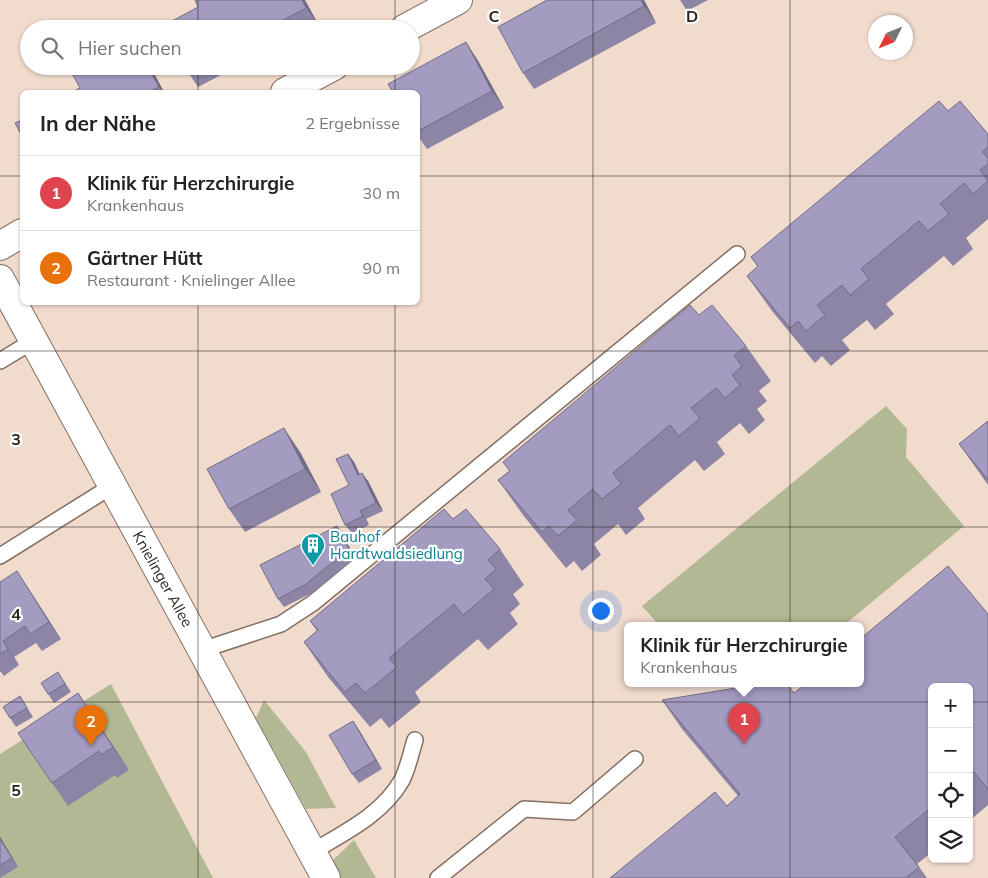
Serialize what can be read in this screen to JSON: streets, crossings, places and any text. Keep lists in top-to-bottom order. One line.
{"streets":{"street":["Knielinger Allee"]},"places":{"building":["Bauhof Hardtwaldsiedlung"]},"north":"bottom left","page":{"search":"Hier suchen","heading":["In der Nähe","2 Ergebnisse"],"list":[{"mark":"1","name":"Klinik für Herzchirurgie","note":"Krankenhaus","value":"30 m"},{"mark":"2","name":"Gärtner Hütt","note":"Restaurant · Knielinger Allee","value":"90 m"}],"popup":["Klinik für Herzchirurgie","Krankenhaus"],"map_buttons":["+","−"],"pins":["1","2"]},"grid":{"columns":["C","D"],"rows":["3","4","5"]}}
